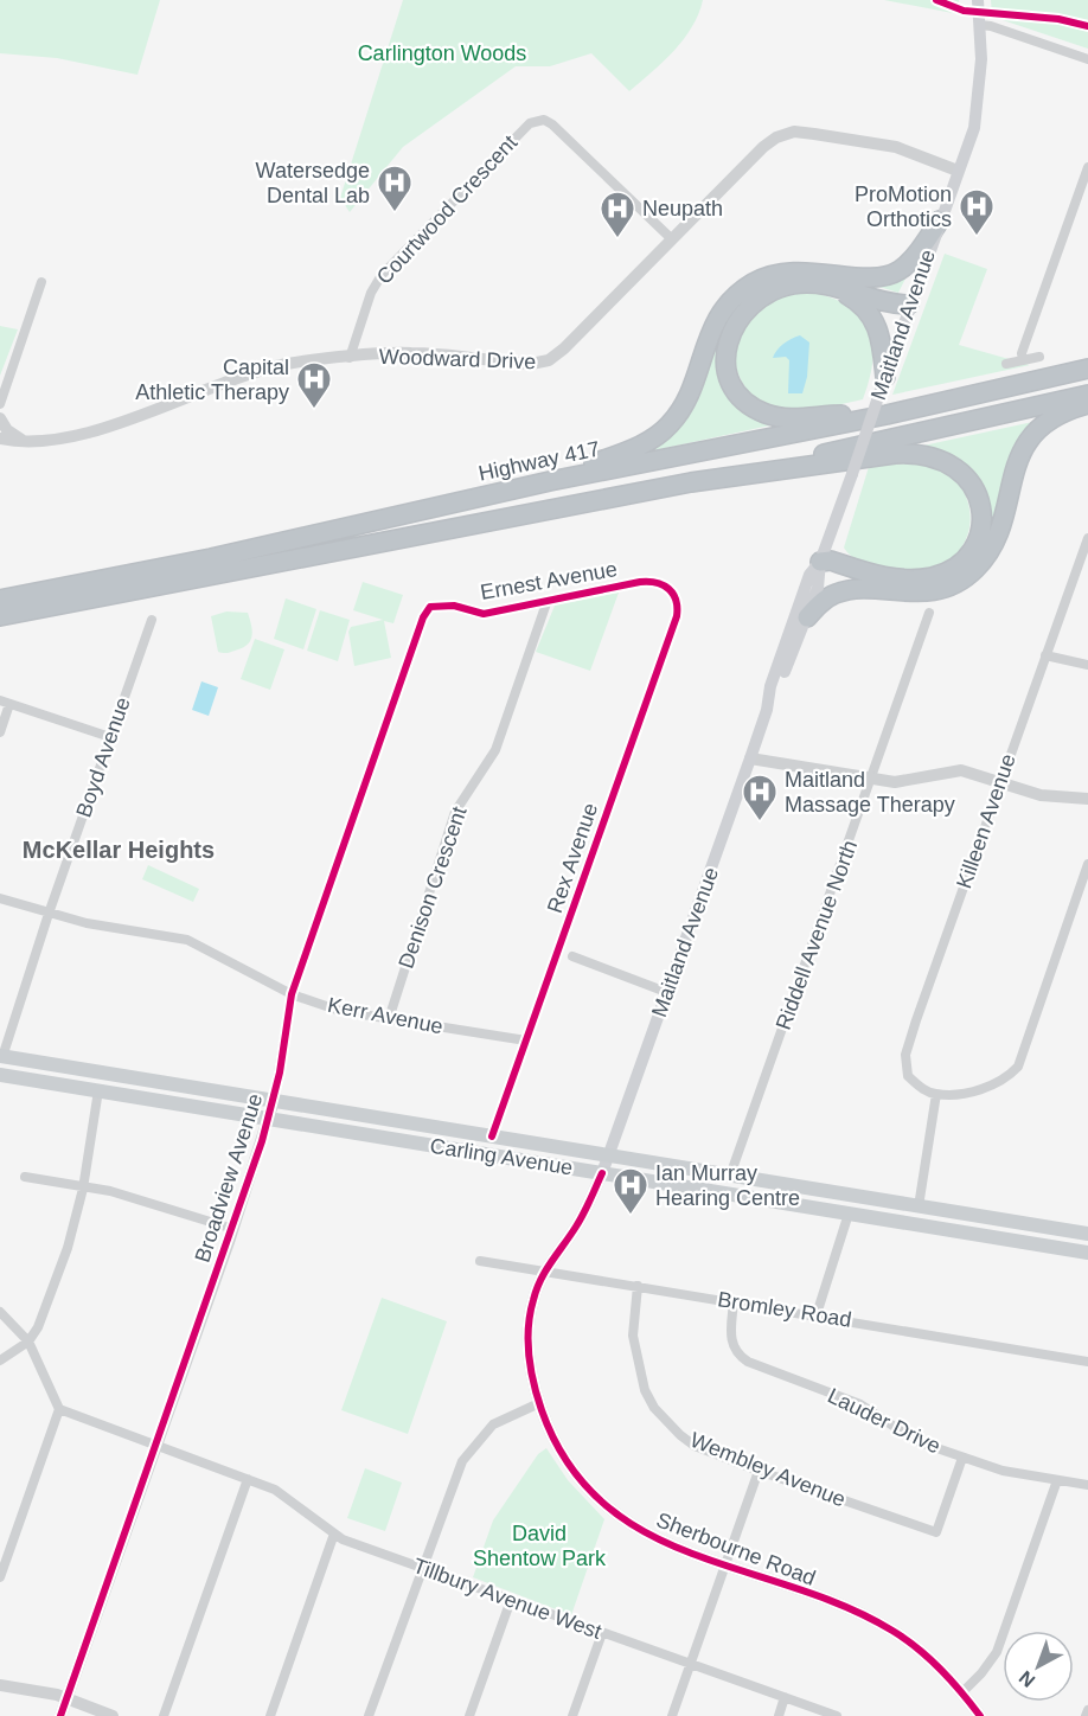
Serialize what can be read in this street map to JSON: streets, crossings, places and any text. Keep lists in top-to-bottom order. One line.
{"streets":{"highway":["Highway 417"],"main road":["Maitland Avenue","Carling Avenue"],"street":["Courtwood Crescent","Woodward Drive","Ernest Avenue","Boyd Avenue","Killeen Avenue","Rex Avenue","Denison Crescent","Riddell Avenue North","Kerr Avenue","Broadview Avenue","Bromley Road","Lauder Drive","Wembley Avenue","Sherbourne Road","Tillbury Avenue West"]},"crossings":[["Courtwood Crescent","Woodward Drive"],["Maitland Avenue","Woodward Drive"],["Maitland Avenue","Carling Avenue"],["Maitland Avenue","Sherbourne Road"],["Ernest Avenue","Rex Avenue"],["Ernest Avenue","Denison Crescent"],["Ernest Avenue","Broadview Avenue"],["Boyd Avenue","Kerr Avenue"],["Boyd Avenue","Carling Avenue"],["Rex Avenue","Kerr Avenue"],["Rex Avenue","Carling Avenue"],["Denison Crescent","Kerr Avenue"],["Riddell Avenue North","Carling Avenue"],["Kerr Avenue","Broadview Avenue"],["Carling Avenue","Broadview Avenue"],["Carling Avenue","Sherbourne Road"],["Broadview Avenue","Tillbury Avenue West"],["Bromley Road","Lauder Drive"],["Bromley Road","Wembley Avenue"],["Bromley Road","Sherbourne Road"],["Lauder Drive","Wembley Avenue"]],"districts":["McKellar Heights"],"parks":["Carlington Woods","David Shentow Park"],"places":{"hospital":["Watersedge Dental Lab","ProMotion Orthotics","Neupath","Capital Athletic Therapy","Maitland Massage Therapy","Ian Murray Hearing Centre"]},"north":"bottom left"}
